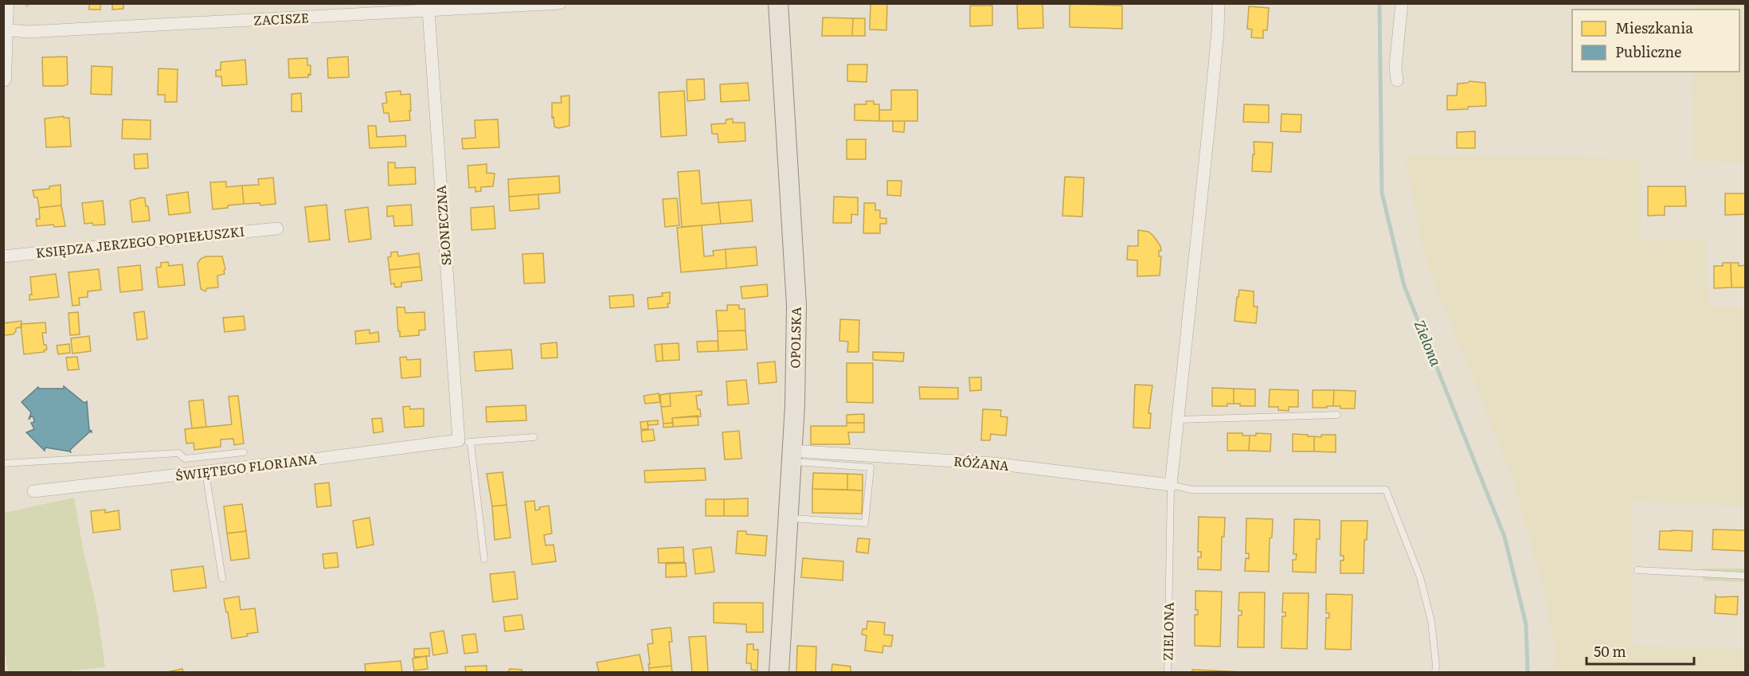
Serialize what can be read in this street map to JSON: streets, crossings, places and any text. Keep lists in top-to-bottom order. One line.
{"streets":{"main road":["OPOLSKA"],"street":["ZACISZE","SŁONECZNA","KSIĘDZA JERZEGO POPIEŁUSZKI","RÓŻANA","ŚWIĘTEGO FLORIANA","ZIELONA"]},"crossings":[["ZACISZE","SŁONECZNA"],["SŁONECZNA","ŚWIĘTEGO FLORIANA"],["OPOLSKA","RÓŻANA"],["RÓŻANA","ZIELONA"]],"water":["Zielona"],"legend":["Mieszkania","Publiczne"],"scale_bar":"50 m"}
